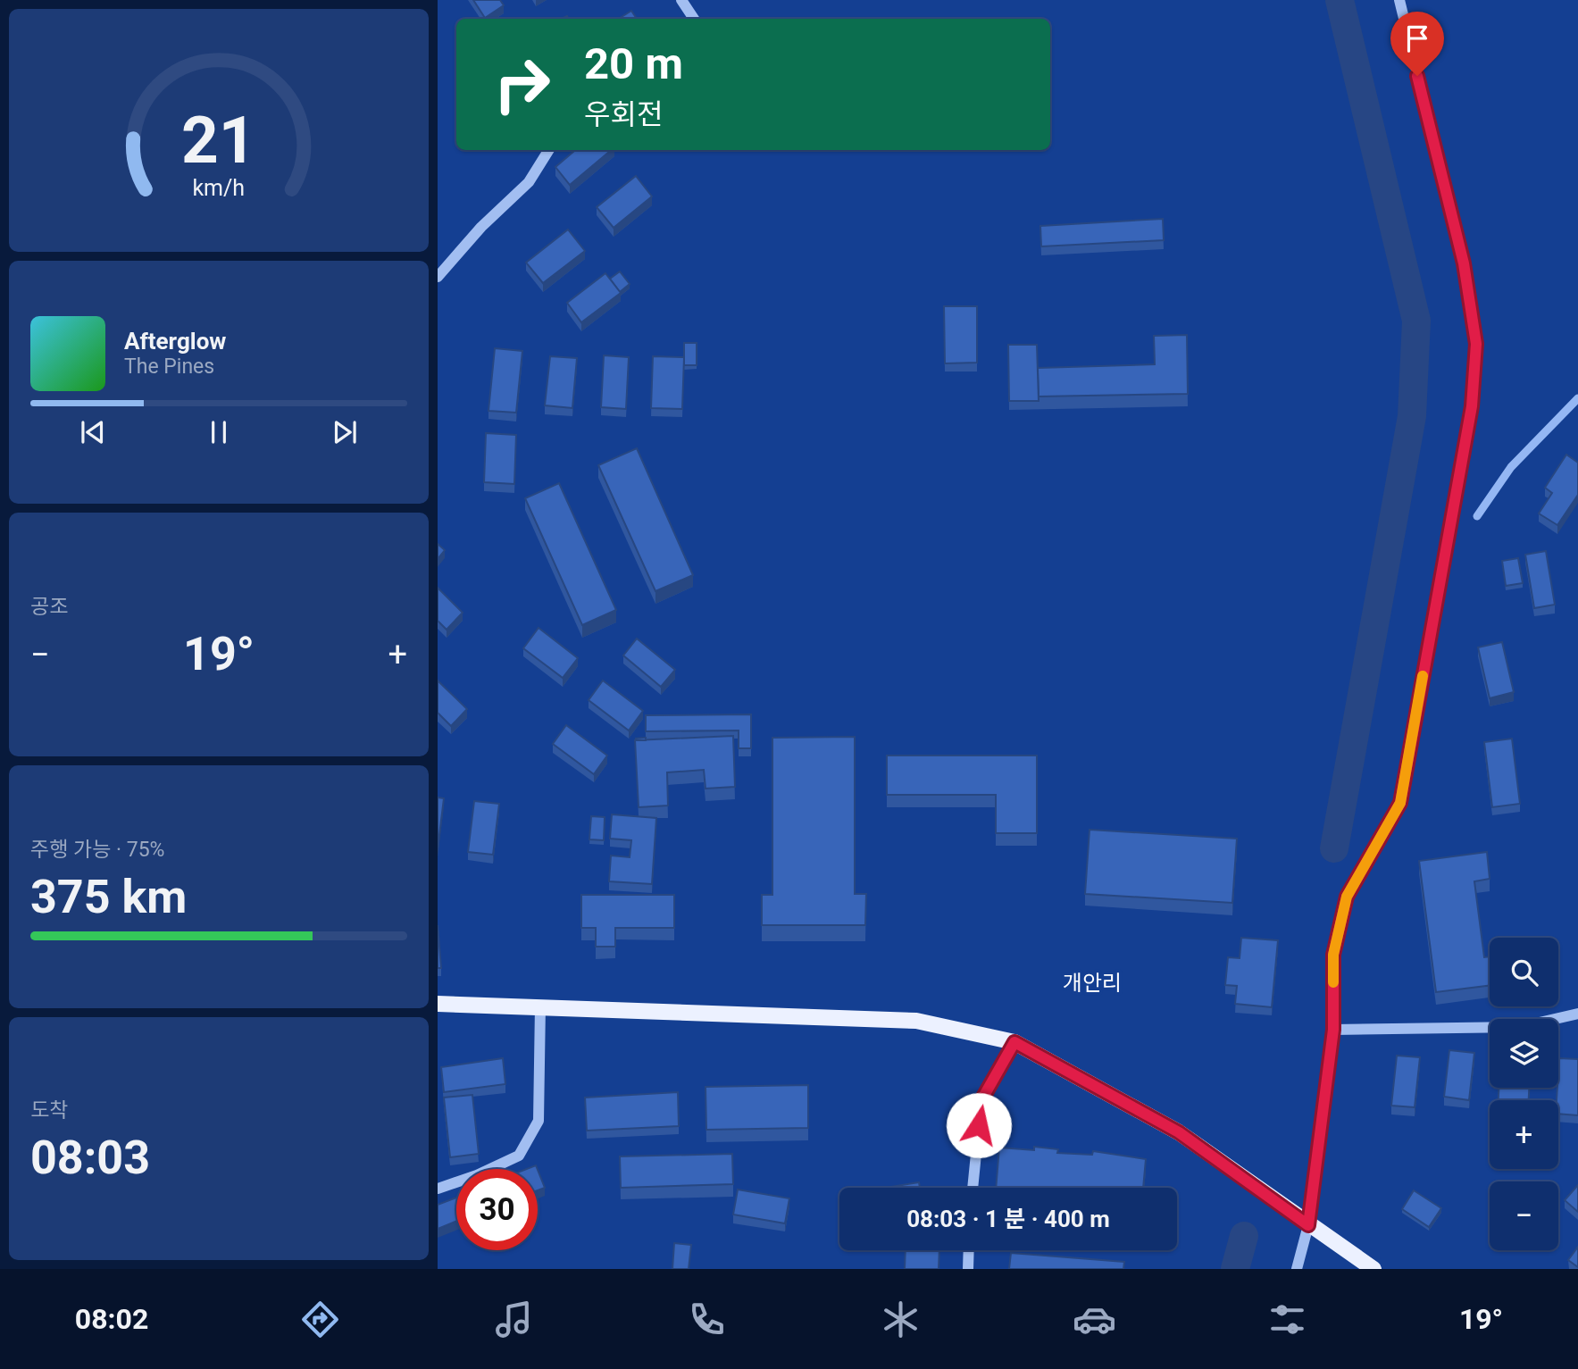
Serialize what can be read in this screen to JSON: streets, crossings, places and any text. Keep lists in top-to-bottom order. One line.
{"districts":["개안리"],"page":{"turn":["20 m","우회전"],"song":["Afterglow","The Pines"],"tile":["공조",["주행 가능 · 75%","375 km"],["도착","08:03"]],"heat":["−","19°","+"],"map_buttons":["+","−"],"limit":"30","trip":"08:03 · 1 분 · 400 m","tabs":["08:02","19°"],"gauge":["21","km/h"]}}
